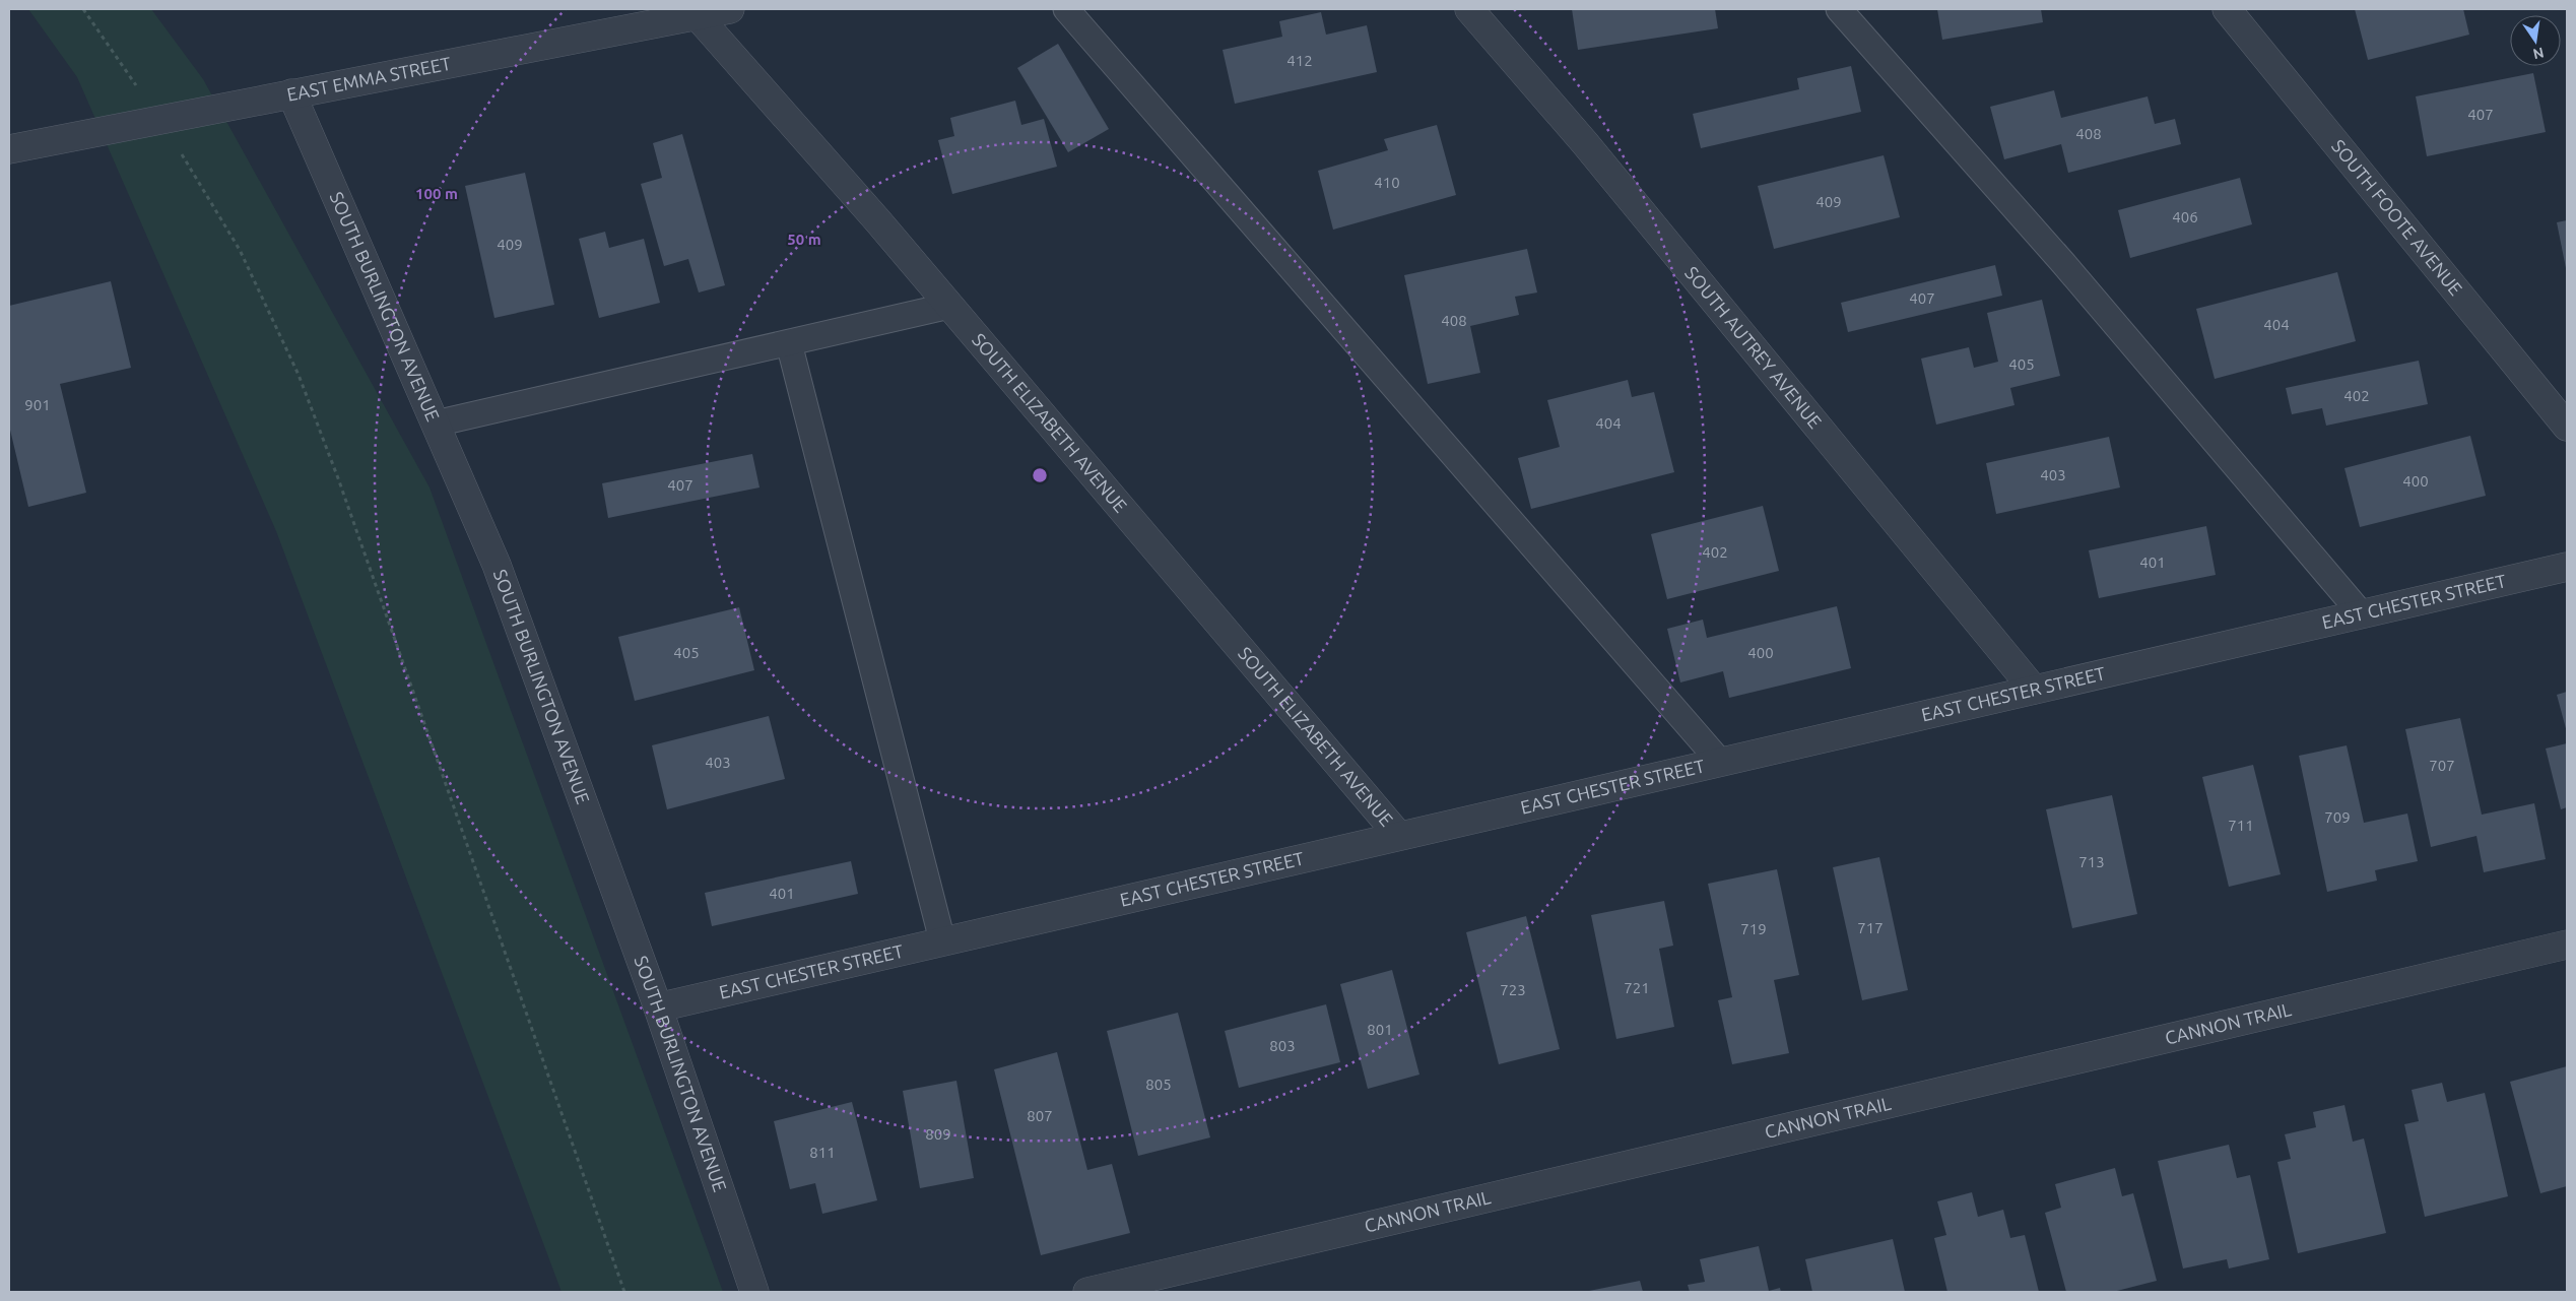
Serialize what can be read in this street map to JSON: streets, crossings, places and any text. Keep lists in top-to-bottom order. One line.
{"streets":{"street":["EAST EMMA STREET","SOUTH FOOTE AVENUE","SOUTH BURLINGTON AVENUE","SOUTH AUTREY AVENUE","SOUTH ELIZABETH AVENUE","EAST CHESTER STREET","CANNON TRAIL"]},"crossings":[["EAST EMMA STREET","SOUTH BURLINGTON AVENUE"],["EAST EMMA STREET","SOUTH ELIZABETH AVENUE"],["SOUTH BURLINGTON AVENUE","EAST CHESTER STREET"],["SOUTH AUTREY AVENUE","EAST CHESTER STREET"],["SOUTH ELIZABETH AVENUE","EAST CHESTER STREET"]],"house_numbers":["412","407","408","410","409","406","409","407","408","404","405","402","901","404","403","400","407","402","401","405","400","403","707","709","711","713","401","717","719","721","723","801","803","805","807","809","811"],"north":"bottom","rings":["100 m","50 m"]}
